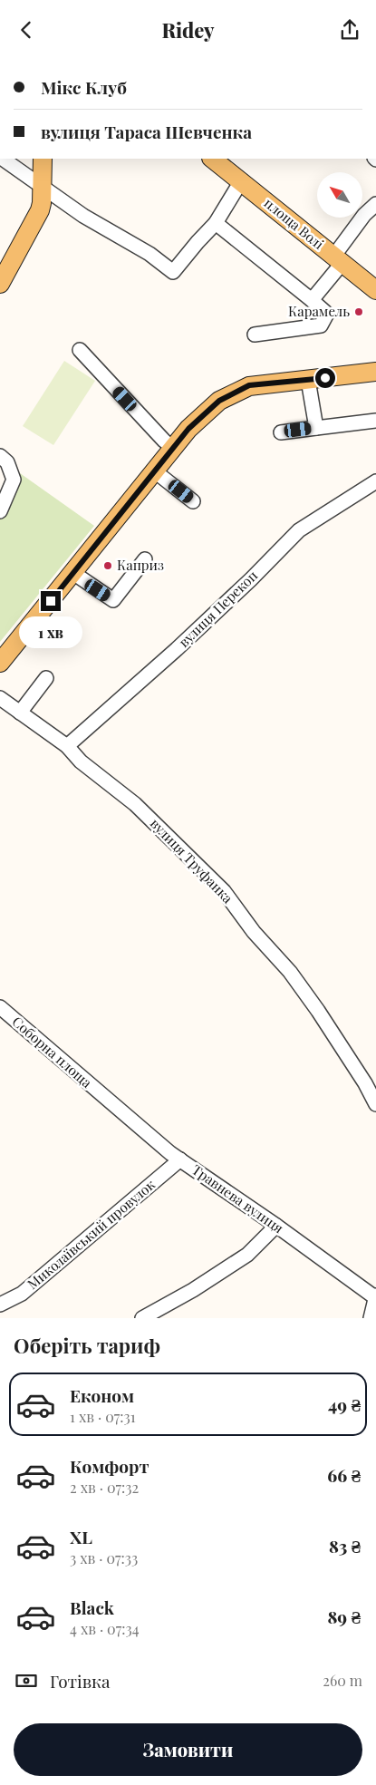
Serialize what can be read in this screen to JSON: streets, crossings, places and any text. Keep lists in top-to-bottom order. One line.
{"streets":{"main road":["площа Волі"],"street":["вулиця Перекоп","вулиця Труфанка","Соборна площа","Травнева вулиця","Миколаївський провулок"]},"crossings":[["вулиця Перекоп","вулиця Труфанка"],["Соборна площа","Травнева вулиця"],["Травнева вулиця","Миколаївський провулок"]],"places":["Карамель","Каприз"],"north":"top left","page":{"header":"Ridey","banner":["Мікс Клуб","вулиця Тараса Шевченка"],"bubble":"1 хв","heading":"Оберіть тариф","list":[{"name":"Економ","note":"1 хв · 07:31","value":"49 ₴"},{"name":"Комфорт","note":"2 хв · 07:32","value":"66 ₴"},{"name":"XL","note":"3 хв · 07:33","value":"83 ₴"},{"name":"Black","note":"4 хв · 07:34","value":"89 ₴"}],"pay":["Готівка","260 m"],"buttons":"Замовити"}}
